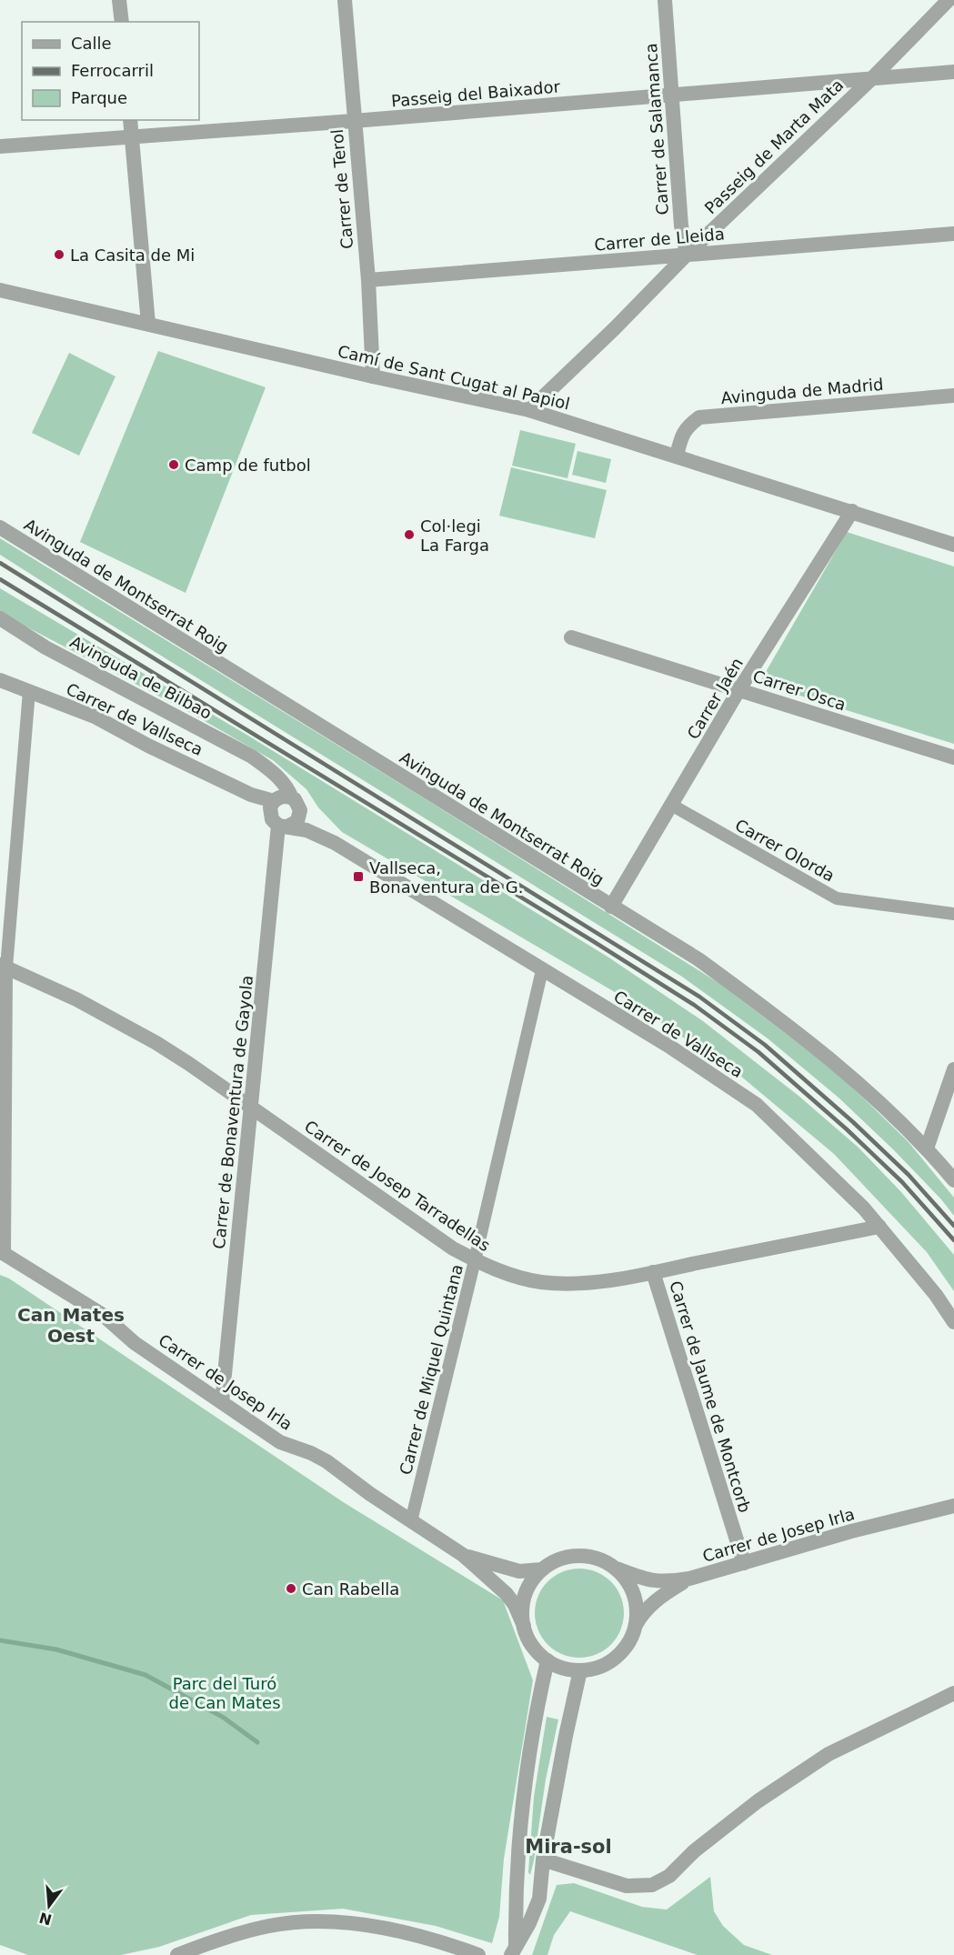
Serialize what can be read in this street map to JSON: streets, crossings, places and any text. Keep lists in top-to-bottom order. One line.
{"streets":{"street":["Passeig del Baixador","Carrer de Salamanca","Passeig de Marta Mata","Carrer de Terol","Carrer de Lleida","Camí de Sant Cugat al Papiol","Avinguda de Madrid","Avinguda de Montserrat Roig","Avinguda de Bilbao","Carrer Osca","Carrer Jaén","Carrer de Vallseca","Carrer Olorda","Carrer de Bonaventura de Gayola","Carrer de Josep Tarradellas","Carrer de Miquel Quintana","Carrer de Josep Irla","Carrer de Jaume de Montcorb"]},"crossings":[["Passeig del Baixador","Carrer de Salamanca"],["Passeig del Baixador","Passeig de Marta Mata"],["Passeig del Baixador","Carrer de Terol"],["Carrer de Salamanca","Passeig de Marta Mata"],["Carrer de Salamanca","Carrer de Lleida"],["Passeig de Marta Mata","Carrer de Lleida"],["Passeig de Marta Mata","Camí de Sant Cugat al Papiol"],["Carrer de Terol","Carrer de Lleida"],["Carrer de Terol","Camí de Sant Cugat al Papiol"],["Camí de Sant Cugat al Papiol","Avinguda de Madrid"],["Camí de Sant Cugat al Papiol","Carrer Jaén"],["Avinguda de Montserrat Roig","Carrer Jaén"],["Avinguda de Bilbao","Carrer de Vallseca"],["Carrer Osca","Carrer Jaén"],["Carrer Jaén","Carrer Olorda"],["Carrer de Vallseca","Carrer de Bonaventura de Gayola"],["Carrer de Vallseca","Carrer de Josep Tarradellas"],["Carrer de Vallseca","Carrer de Miquel Quintana"],["Carrer de Bonaventura de Gayola","Carrer de Josep Tarradellas"],["Carrer de Bonaventura de Gayola","Carrer de Josep Irla"],["Carrer de Josep Tarradellas","Carrer de Miquel Quintana"],["Carrer de Josep Tarradellas","Carrer de Jaume de Montcorb"],["Carrer de Miquel Quintana","Carrer de Josep Irla"],["Carrer de Josep Irla","Carrer de Jaume de Montcorb"]],"districts":["Can Mates Oest","Mira-sol"],"parks":["Parc del Turó de Can Mates"],"places":{"other":["La Casita de Mi","Camp de futbol","Col·legi La Farga","Can Rabella"],"transit":["Vallseca, Bonaventura de G."]},"legend":["Calle","Ferrocarril","Parque"],"north":"bottom"}
